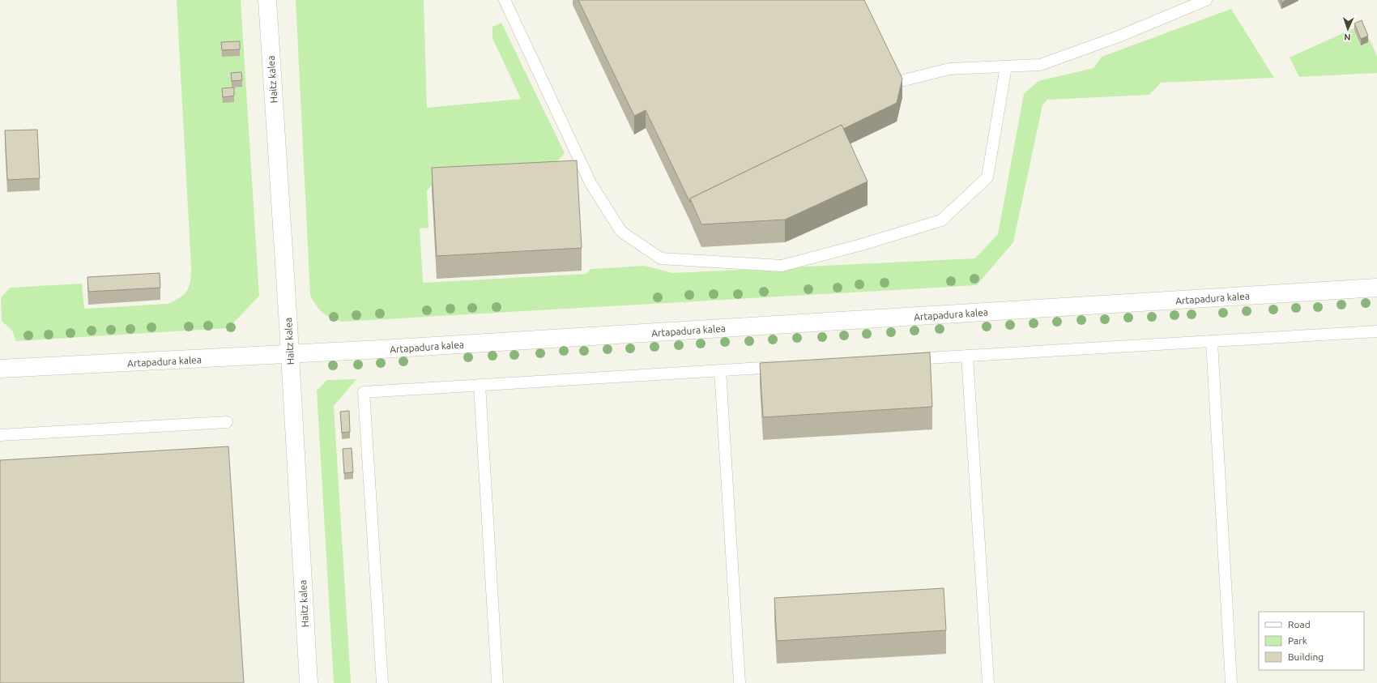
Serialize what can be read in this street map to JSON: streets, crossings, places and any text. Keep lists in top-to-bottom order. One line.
{"streets":{"street":["Haitz kalea","Artapadura kalea"]},"crossings":[["Haitz kalea","Artapadura kalea"]],"legend":["Road","Park","Building"],"north":"bottom"}
